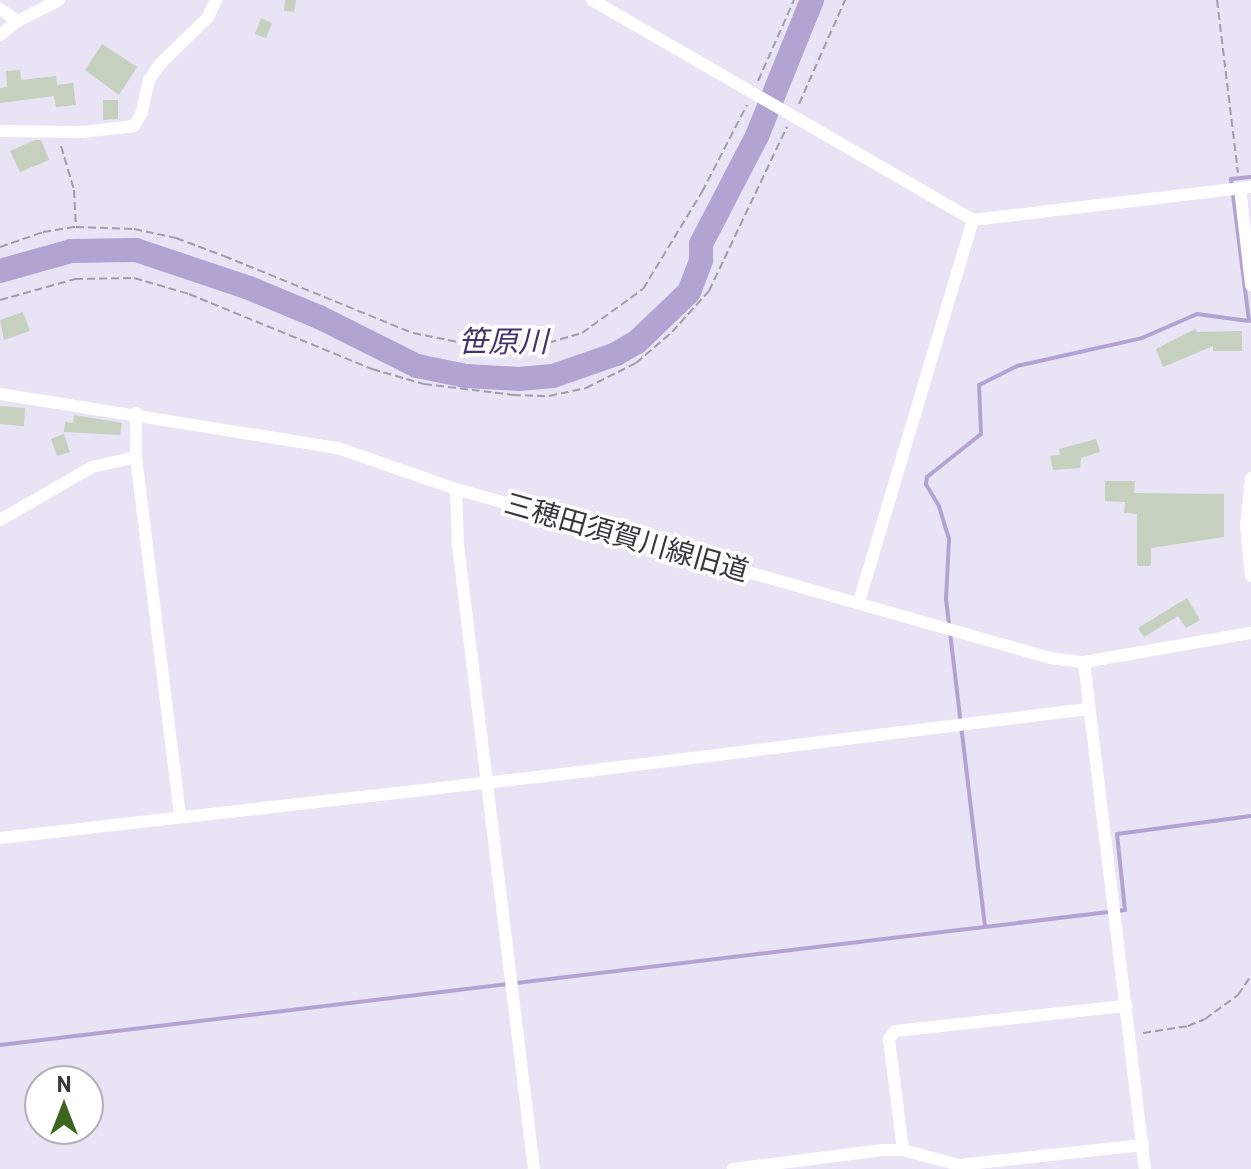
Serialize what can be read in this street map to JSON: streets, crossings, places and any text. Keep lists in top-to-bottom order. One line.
{"streets":{"street":["三穂田須賀川線旧道"]},"water":["笹原川"],"north":"top"}
